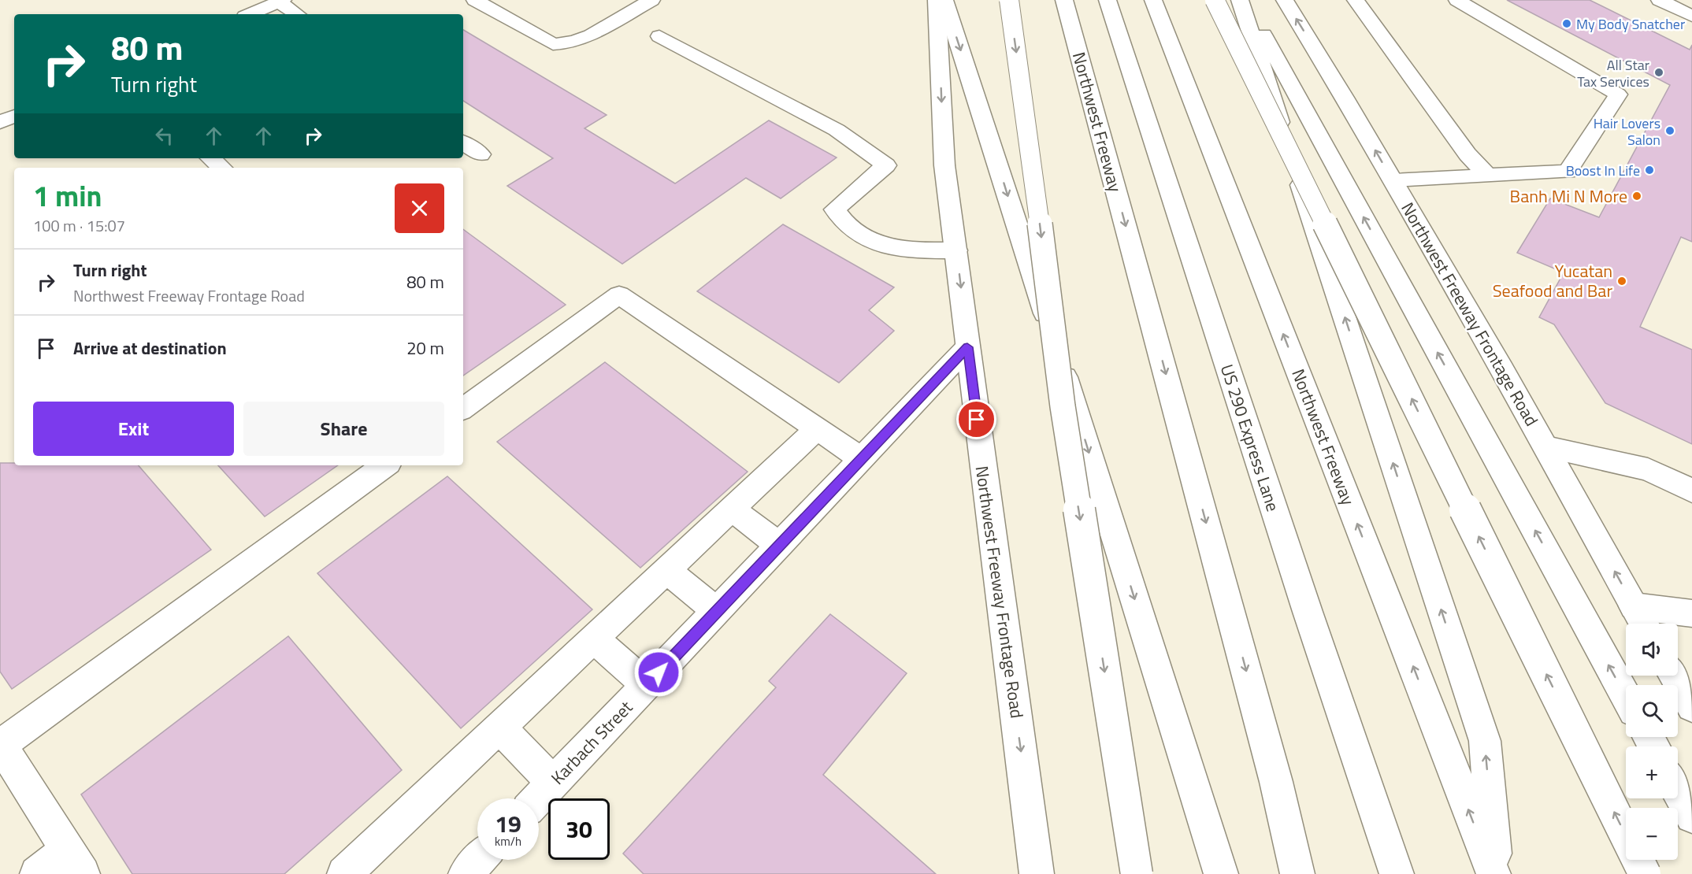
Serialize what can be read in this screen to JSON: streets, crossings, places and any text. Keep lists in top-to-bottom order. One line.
{"streets":{"main road":["Northwest Freeway","Northwest Freeway Frontage Road","US 290 Express Lane","Karbach Street"]},"crossings":[["Northwest Freeway Frontage Road","Karbach Street"]],"places":["My Body Snatcher","All Star Tax Services","Hair Lovers Salon","Boost In Life","Banh Mi N More","Yucatan Seafood and Bar"],"page":{"turn":["80 m","Turn right"],"heading":["1 min","100 m · 15:07"],"list":[{"name":"Turn right","note":"Northwest Freeway Frontage Road","value":"80 m"},{"name":"Arrive at destination","value":"20 m"}],"buttons":["Exit","Share"],"map_buttons":["+","−"],"speed":"19 km/h","limit":"30"}}
